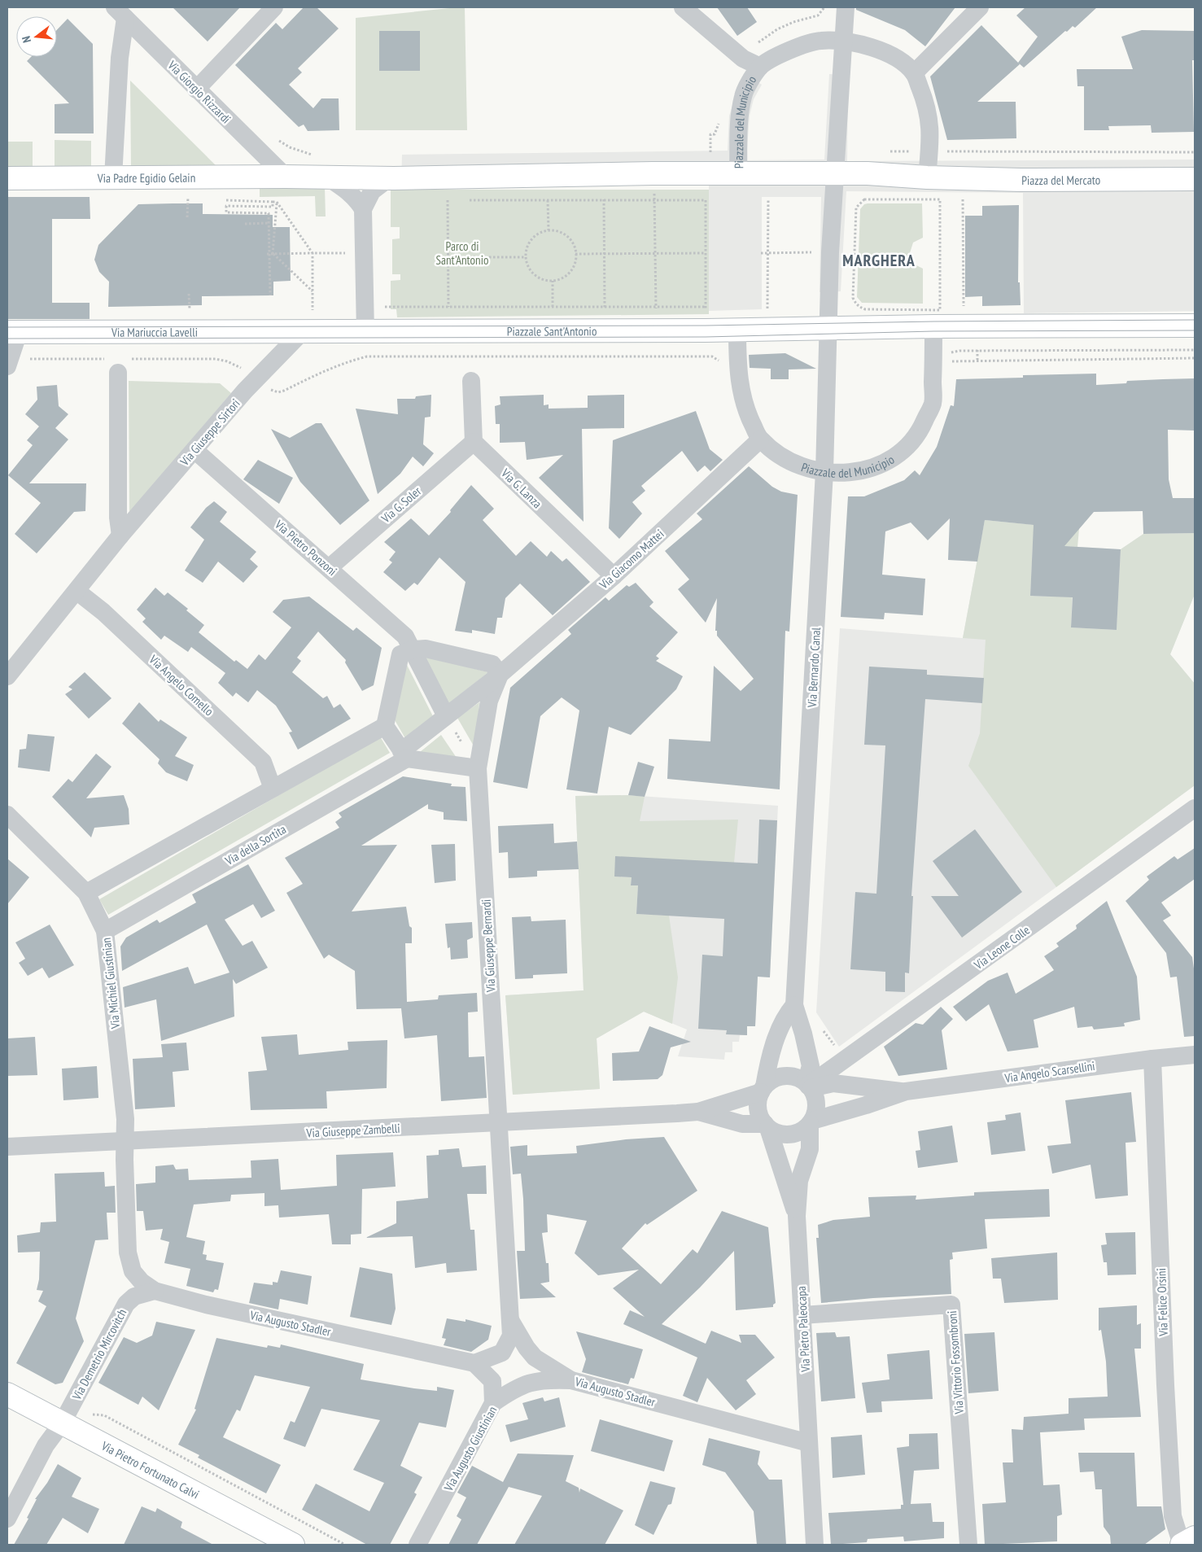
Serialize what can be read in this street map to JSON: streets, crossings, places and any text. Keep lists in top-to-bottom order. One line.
{"streets":{"street":["Via Giorgio Rizzardi","Piazzale del Municipio","Via Padre Egidio Gelain","Piazza del Mercato","Piazzale Sant'Antonio","Via Mariuccia Lavelli","Via Giuseppe Sirtori","Via G. Lanza","Via G. Soler","Via Pietro Ponzoni","Via Giacomo Mattei","Via Bernardo Canal","Via Angelo Comello","Via della Sortita","Via Giuseppe Bernardi","Via Leone Colle","Via Michiel Giustinian","Via Angelo Scarsellini","Via Giuseppe Zambelli","Via Felice Orsini","Via Augusto Stadler","Via Pietro Paleocapa","Via Demetrio Mircovitch","Via Vittorio Fossombroni","Via Augusto Giustinian","Via Pietro Fortunato Calvi"]},"crossings":[["Via Giorgio Rizzardi","Via Padre Egidio Gelain"],["Piazzale del Municipio","Piazza del Mercato"],["Piazzale del Municipio","Piazzale Sant'Antonio"],["Piazzale del Municipio","Via Giacomo Mattei"],["Piazzale del Municipio","Via Bernardo Canal"],["Piazzale Sant'Antonio","Via Mariuccia Lavelli"],["Piazzale Sant'Antonio","Via Giuseppe Sirtori"],["Via Mariuccia Lavelli","Via Giuseppe Sirtori"],["Via Giuseppe Sirtori","Via Pietro Ponzoni"],["Via Giuseppe Sirtori","Via Angelo Comello"],["Via G. Lanza","Via G. Soler"],["Via G. Lanza","Via Giacomo Mattei"],["Via G. Soler","Via Pietro Ponzoni"],["Via Pietro Ponzoni","Via Giacomo Mattei"],["Via Pietro Ponzoni","Via della Sortita"],["Via Giacomo Mattei","Via della Sortita"],["Via Giacomo Mattei","Via Giuseppe Bernardi"],["Via Bernardo Canal","Via Leone Colle"],["Via Bernardo Canal","Via Angelo Scarsellini"],["Via Bernardo Canal","Via Giuseppe Zambelli"],["Via Bernardo Canal","Via Pietro Paleocapa"],["Via della Sortita","Via Michiel Giustinian"],["Via Giuseppe Bernardi","Via Giuseppe Zambelli"],["Via Leone Colle","Via Angelo Scarsellini"],["Via Leone Colle","Via Giuseppe Zambelli"],["Via Leone Colle","Via Pietro Paleocapa"],["Via Michiel Giustinian","Via Giuseppe Zambelli"],["Via Angelo Scarsellini","Via Giuseppe Zambelli"],["Via Angelo Scarsellini","Via Felice Orsini"],["Via Angelo Scarsellini","Via Pietro Paleocapa"],["Via Giuseppe Zambelli","Via Pietro Paleocapa"],["Via Augusto Stadler","Via Pietro Paleocapa"],["Via Augusto Stadler","Via Demetrio Mircovitch"],["Via Augusto Stadler","Via Augusto Giustinian"],["Via Pietro Paleocapa","Via Vittorio Fossombroni"],["Via Demetrio Mircovitch","Via Pietro Fortunato Calvi"]],"districts":["MARGHERA"],"parks":["Parco di Sant'Antonio"],"north":"left"}
